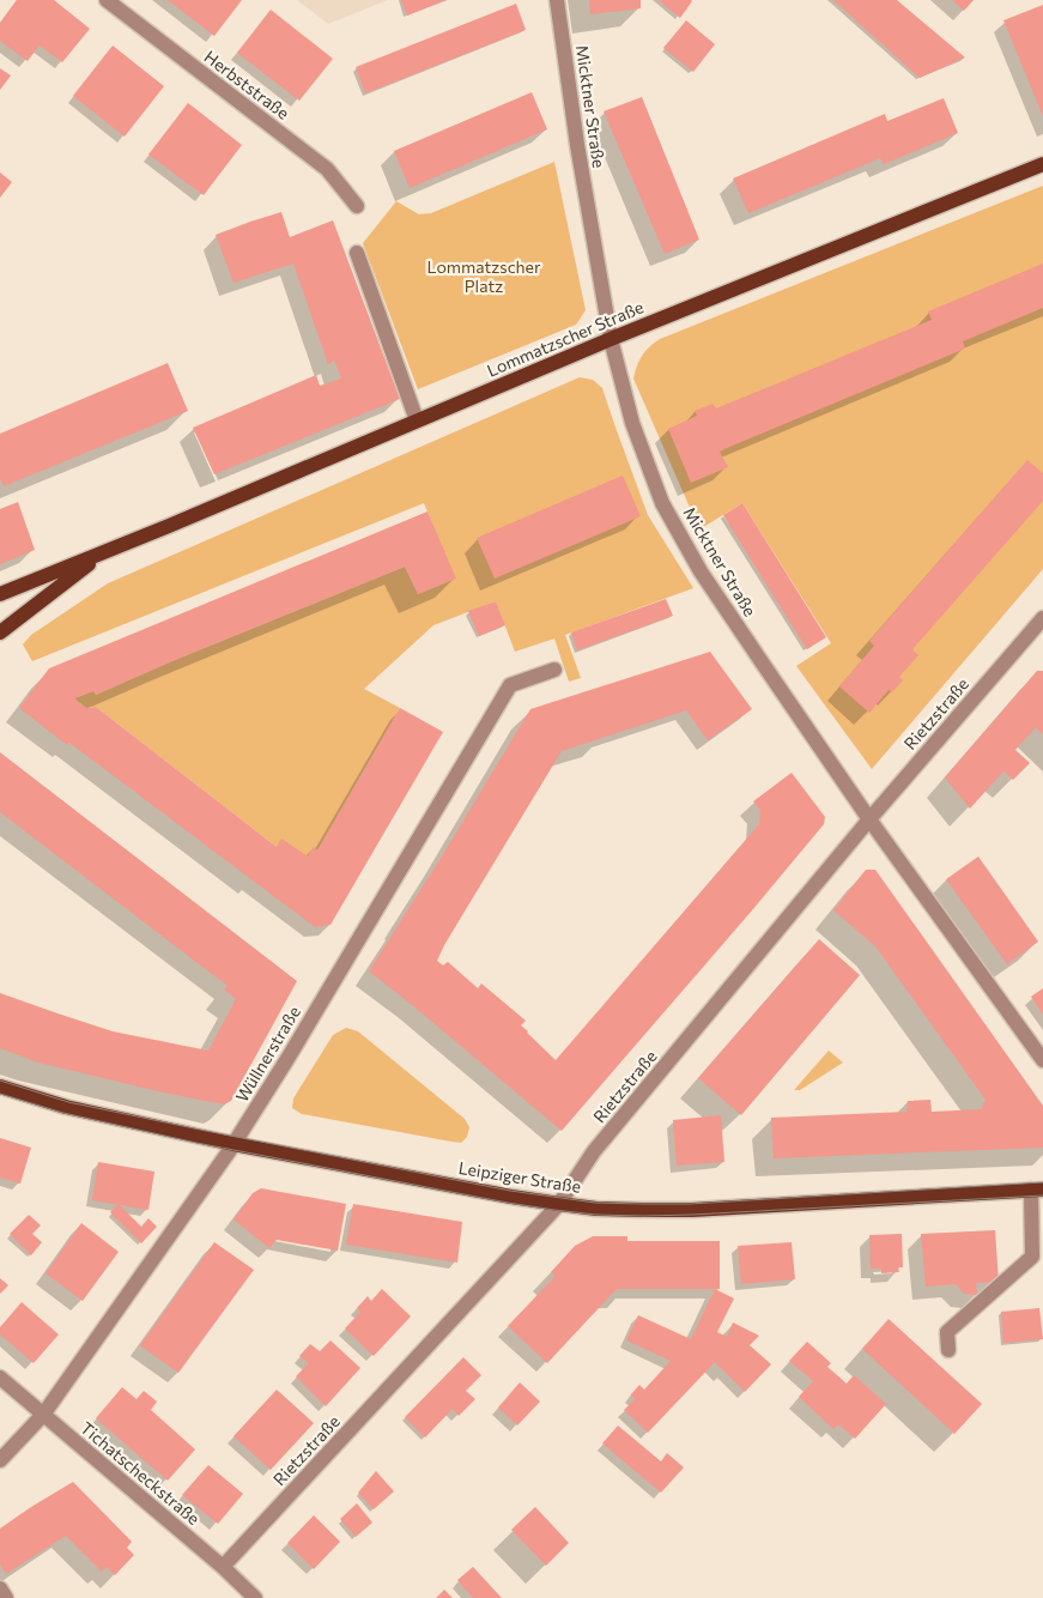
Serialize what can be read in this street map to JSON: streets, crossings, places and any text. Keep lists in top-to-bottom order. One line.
{"streets":{"main road":["Lommatzscher Straße","Leipziger Straße"],"street":["Herbststraße","Micktner Straße","Rietzstraße","Wüllnerstraße","Tichatscheckstraße"]},"crossings":[["Micktner Straße","Lommatzscher Straße"],["Micktner Straße","Rietzstraße"],["Rietzstraße","Leipziger Straße"],["Rietzstraße","Tichatscheckstraße"],["Wüllnerstraße","Leipziger Straße"],["Wüllnerstraße","Tichatscheckstraße"]],"parks":["Lommatzscher Platz"]}
